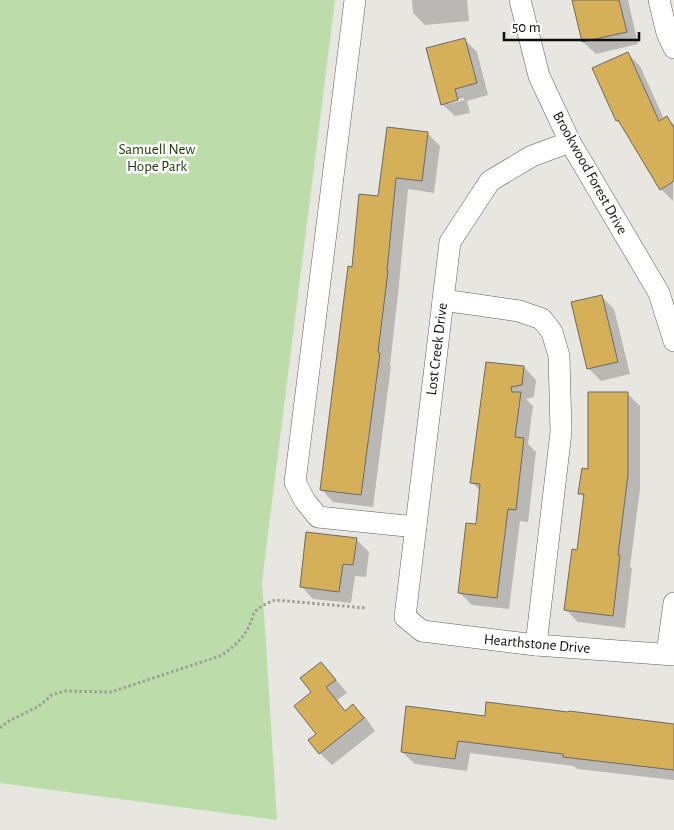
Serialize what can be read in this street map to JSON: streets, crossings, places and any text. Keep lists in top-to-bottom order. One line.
{"streets":{"street":["Brookwood Forest Drive","Lost Creek Drive","Hearthstone Drive"]},"crossings":[["Brookwood Forest Drive","Lost Creek Drive"],["Lost Creek Drive","Hearthstone Drive"]],"parks":["Samuell New Hope Park"],"scale_bar":"50 m"}
